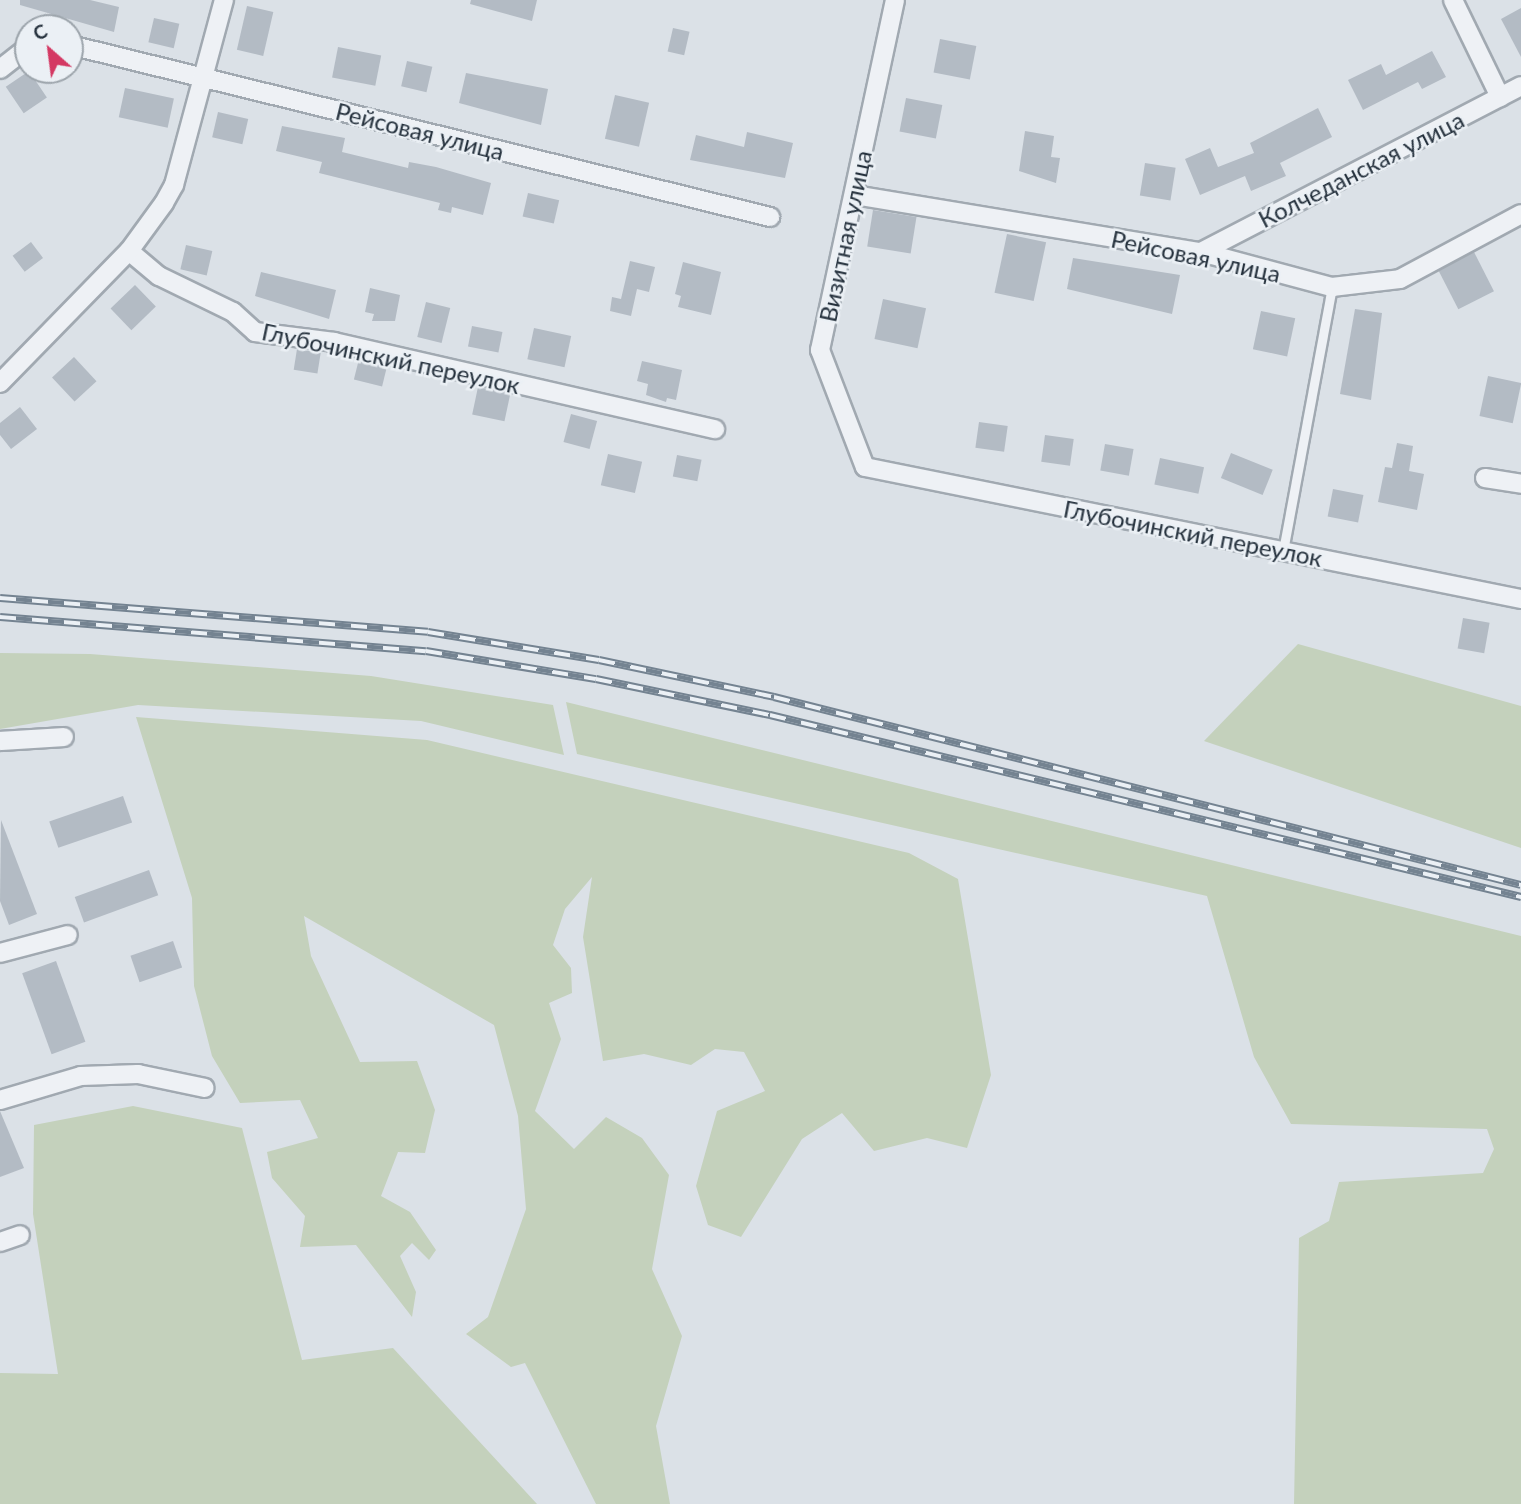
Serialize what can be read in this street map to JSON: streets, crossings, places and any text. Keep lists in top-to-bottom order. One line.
{"streets":{"street":["Рейсовая улица","Колчеданская улица","Визитная улица","Глубочинский переулок"]},"crossings":[["Рейсовая улица","Колчеданская улица"],["Рейсовая улица","Визитная улица"],["Визитная улица","Глубочинский переулок"]],"north":"top left"}
